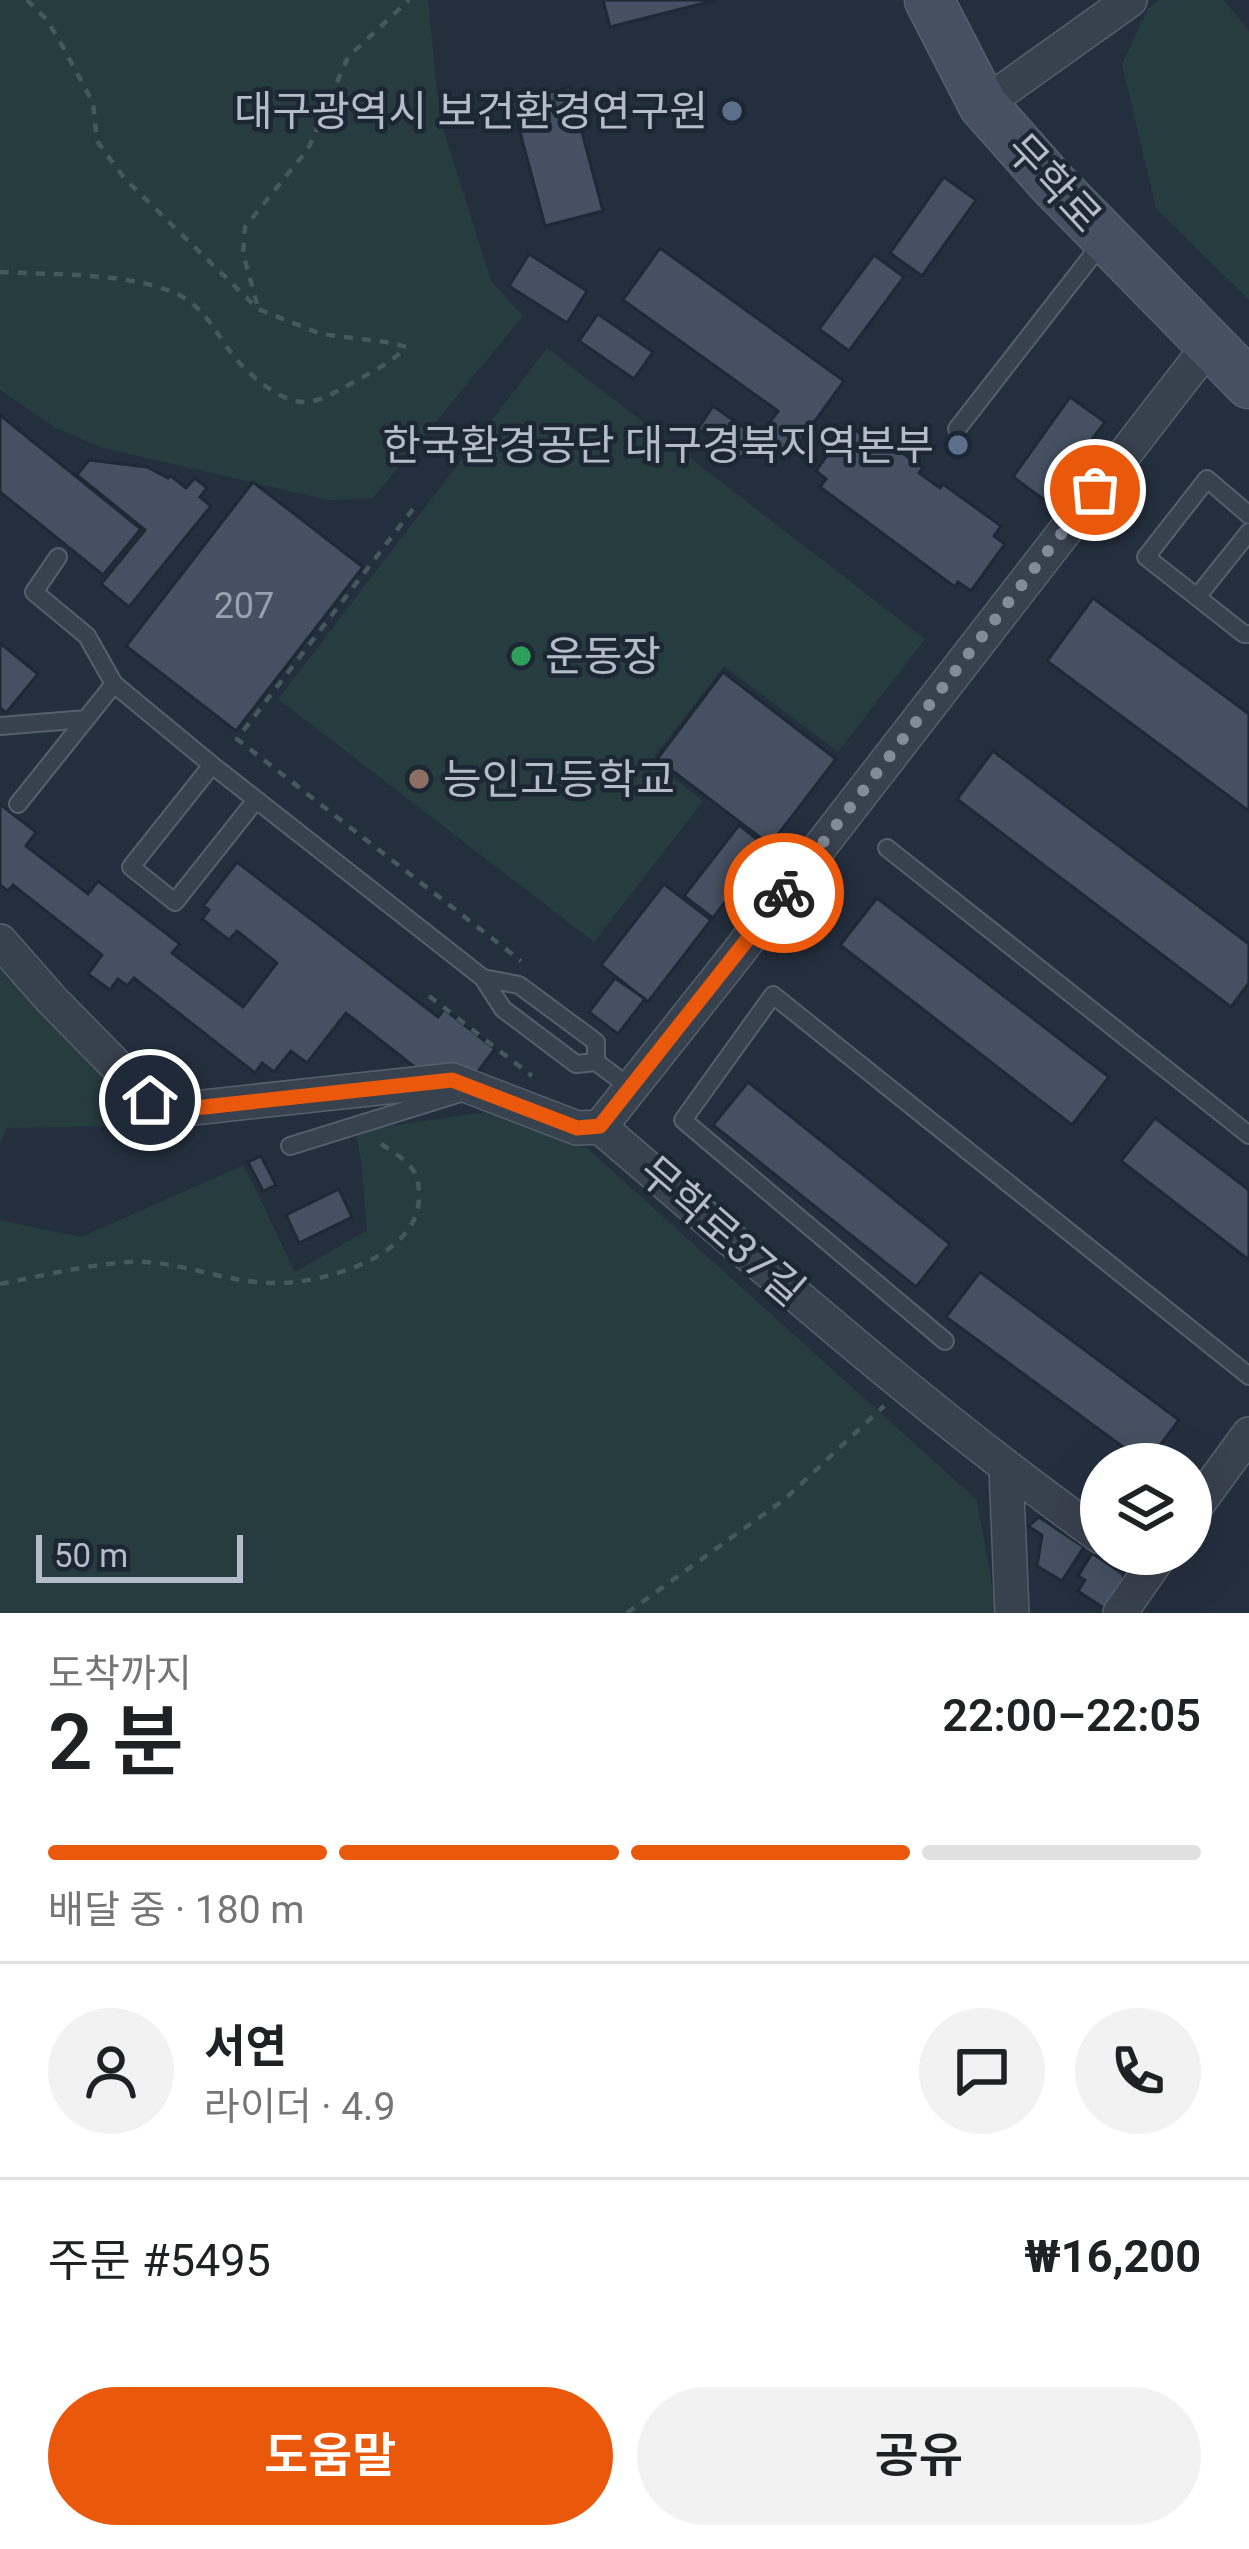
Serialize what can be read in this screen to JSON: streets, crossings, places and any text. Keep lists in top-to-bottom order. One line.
{"streets":{"main road":["무학로"],"street":["무학로37길"]},"places":["대구광역시 보건환경연구원","한국환경공단 대구경북지역본부","운동장","능인고등학교"],"house_numbers":["207"],"scale_bar":"50 m","page":{"scale":"50 m","heading":["2 분","도착까지","22:00–22:05"],"panel":["서연","라이더 · 4.9","주문 #5495","₩16,200"],"bar":"배달 중 · 180 m","buttons":["도움말","공유"]}}
